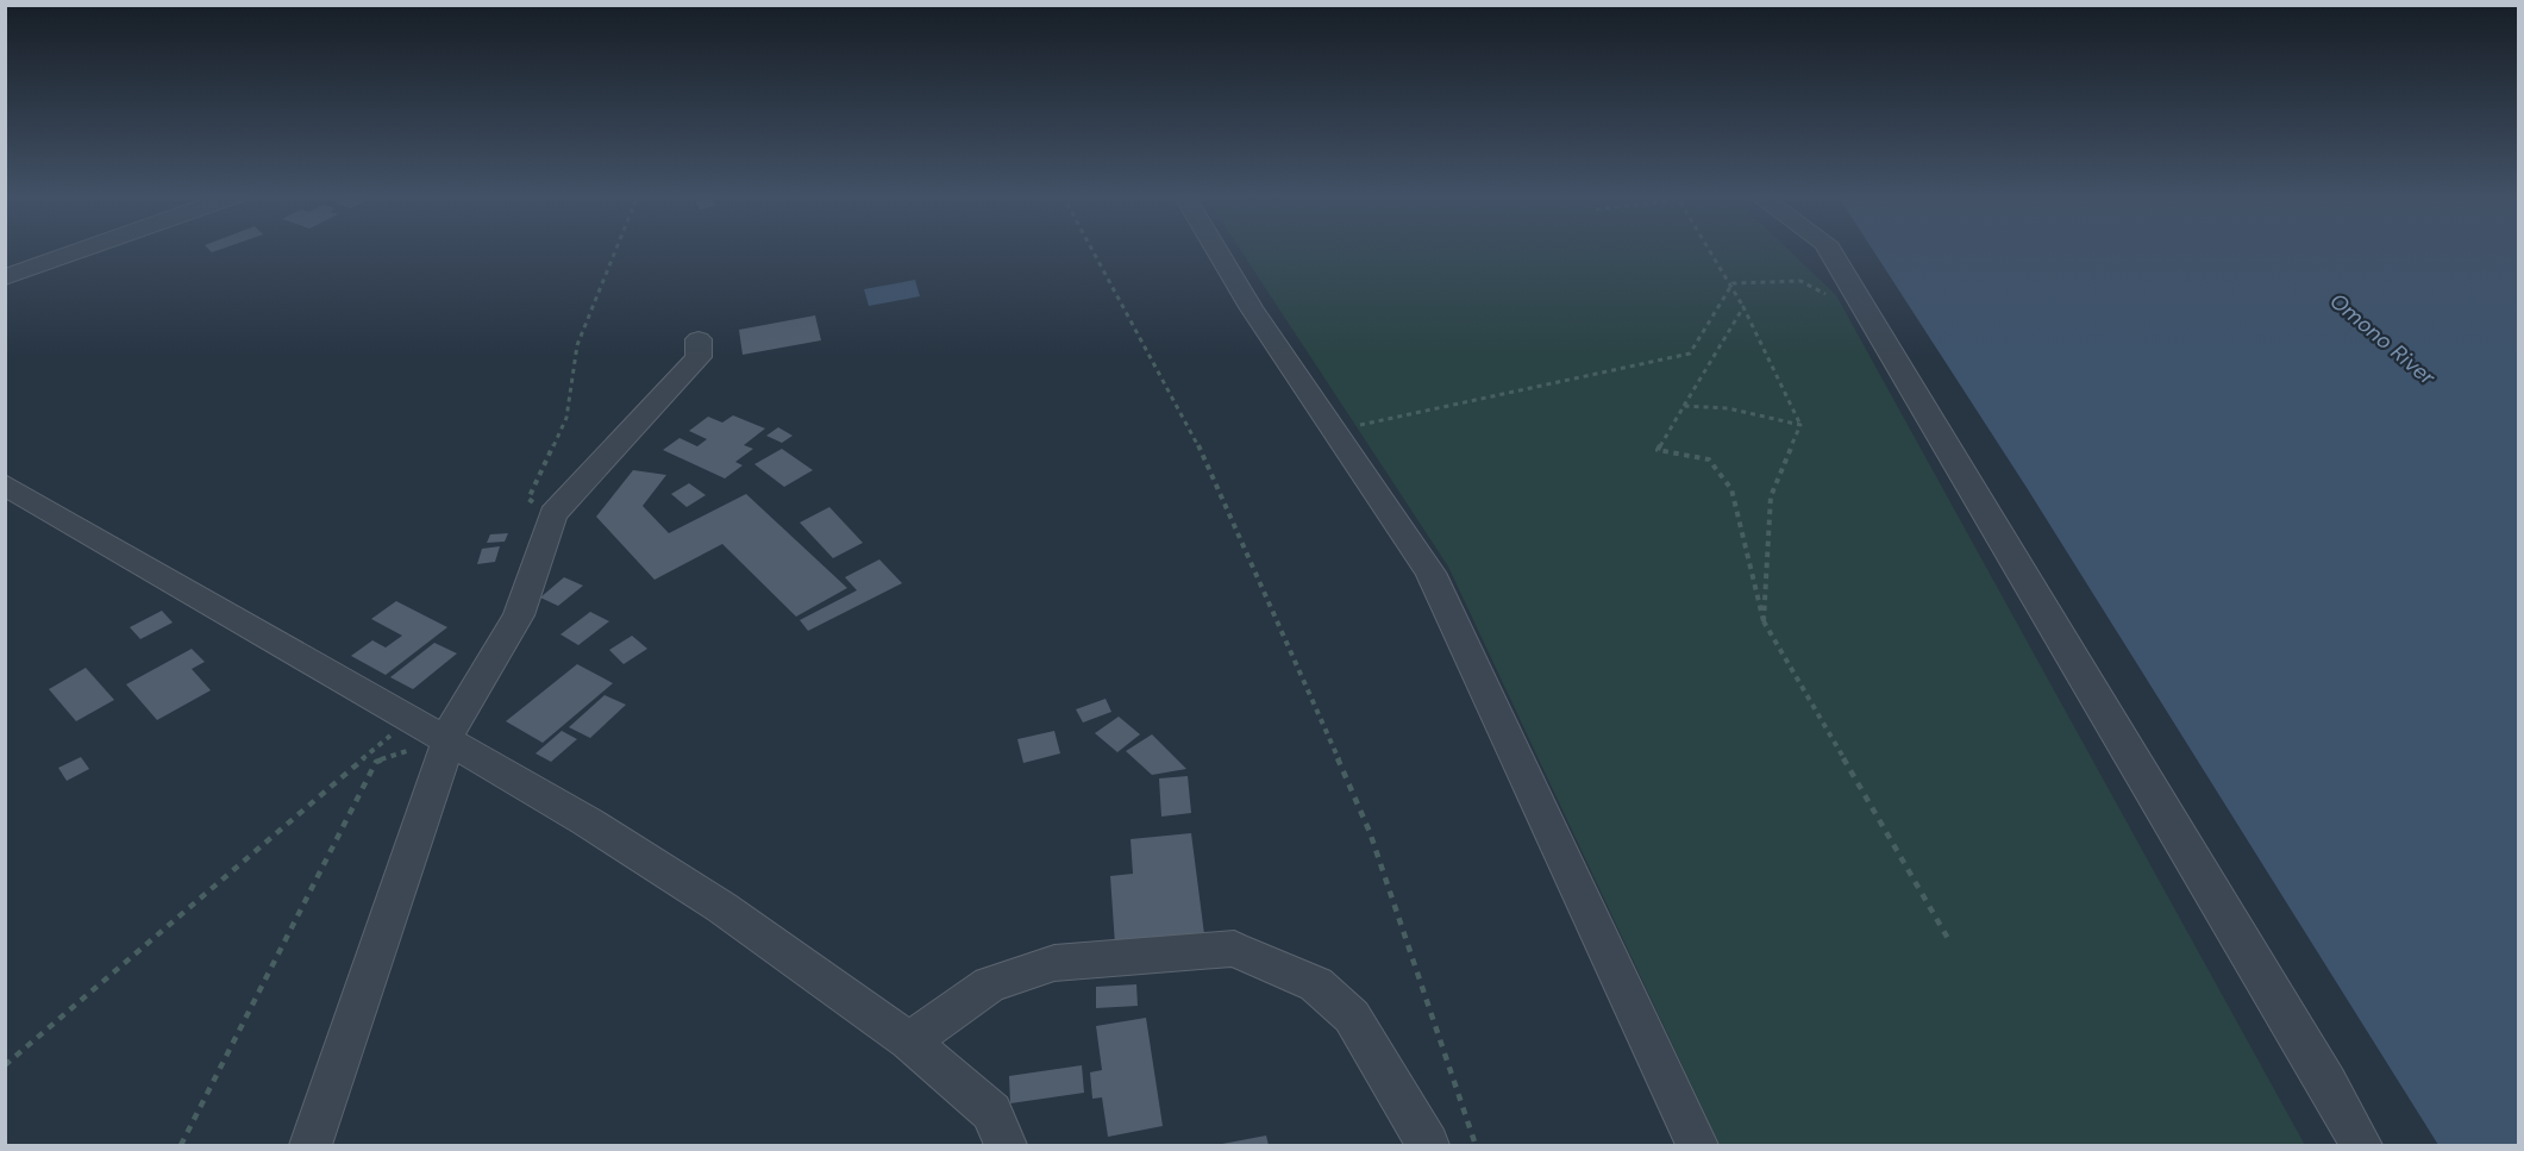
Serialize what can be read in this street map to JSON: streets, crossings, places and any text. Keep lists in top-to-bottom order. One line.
{"water":["Omono River"]}
